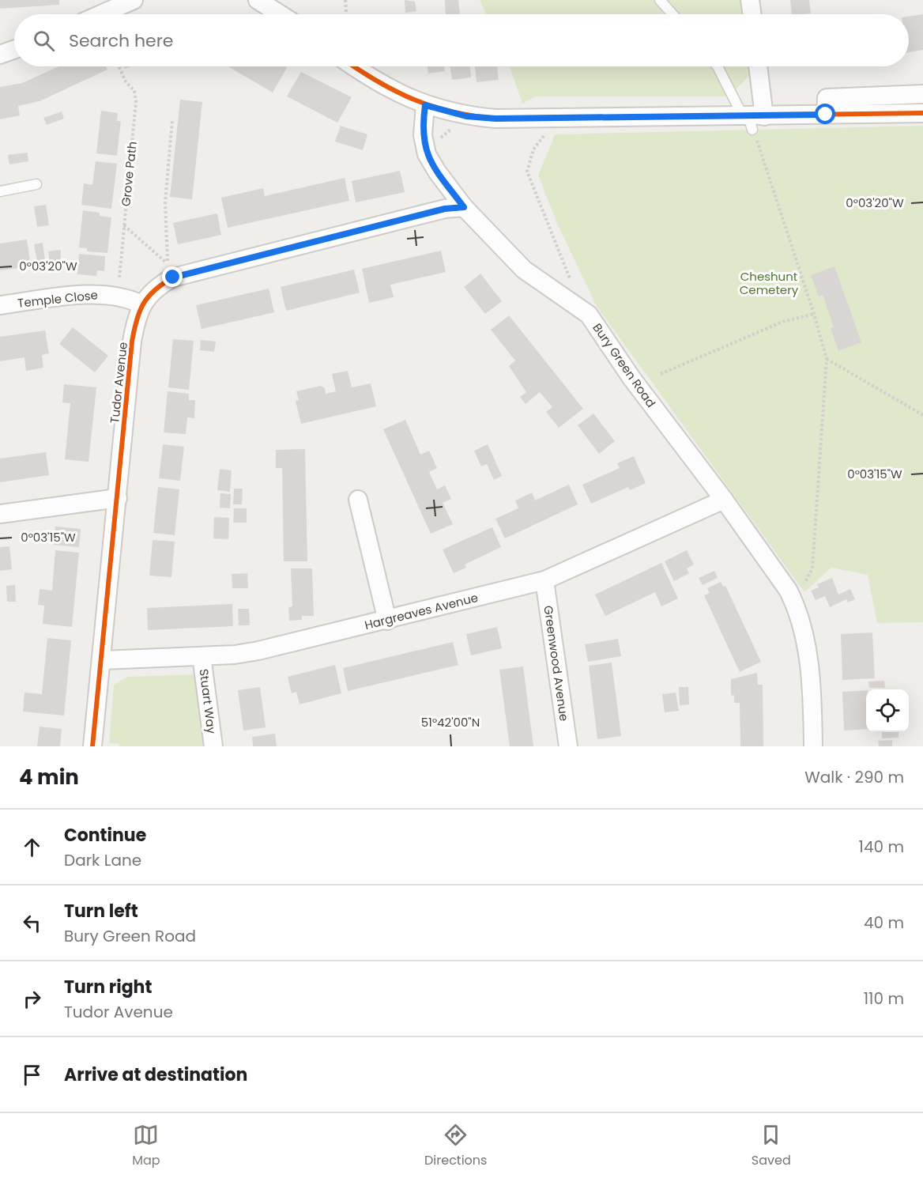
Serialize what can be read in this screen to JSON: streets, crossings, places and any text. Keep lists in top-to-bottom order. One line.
{"streets":{"street":["Temple Close","Bury Green Road","Tudor Avenue","Hargreaves Avenue","Greenwood Avenue","Stuart Way"],"path":["Grove Path"]},"crossings":[["Grove Path","Temple Close"],["Temple Close","Tudor Avenue"],["Bury Green Road","Tudor Avenue"],["Bury Green Road","Hargreaves Avenue"],["Tudor Avenue","Hargreaves Avenue"],["Hargreaves Avenue","Greenwood Avenue"],["Hargreaves Avenue","Stuart Way"]],"parks":["Cheshunt Cemetery"],"page":{"search":"Search here","heading":["4 min","Walk · 290 m"],"list":[["Continue","Dark Lane","140 m"],["Turn left","Bury Green Road","40 m"],["Turn right","Tudor Avenue","110 m"],"Arrive at destination"],"nav":["Map","Directions","Saved"]},"coordinates":["0°03'20\"W","0°03'15\"W","51°42'00\"N"]}
